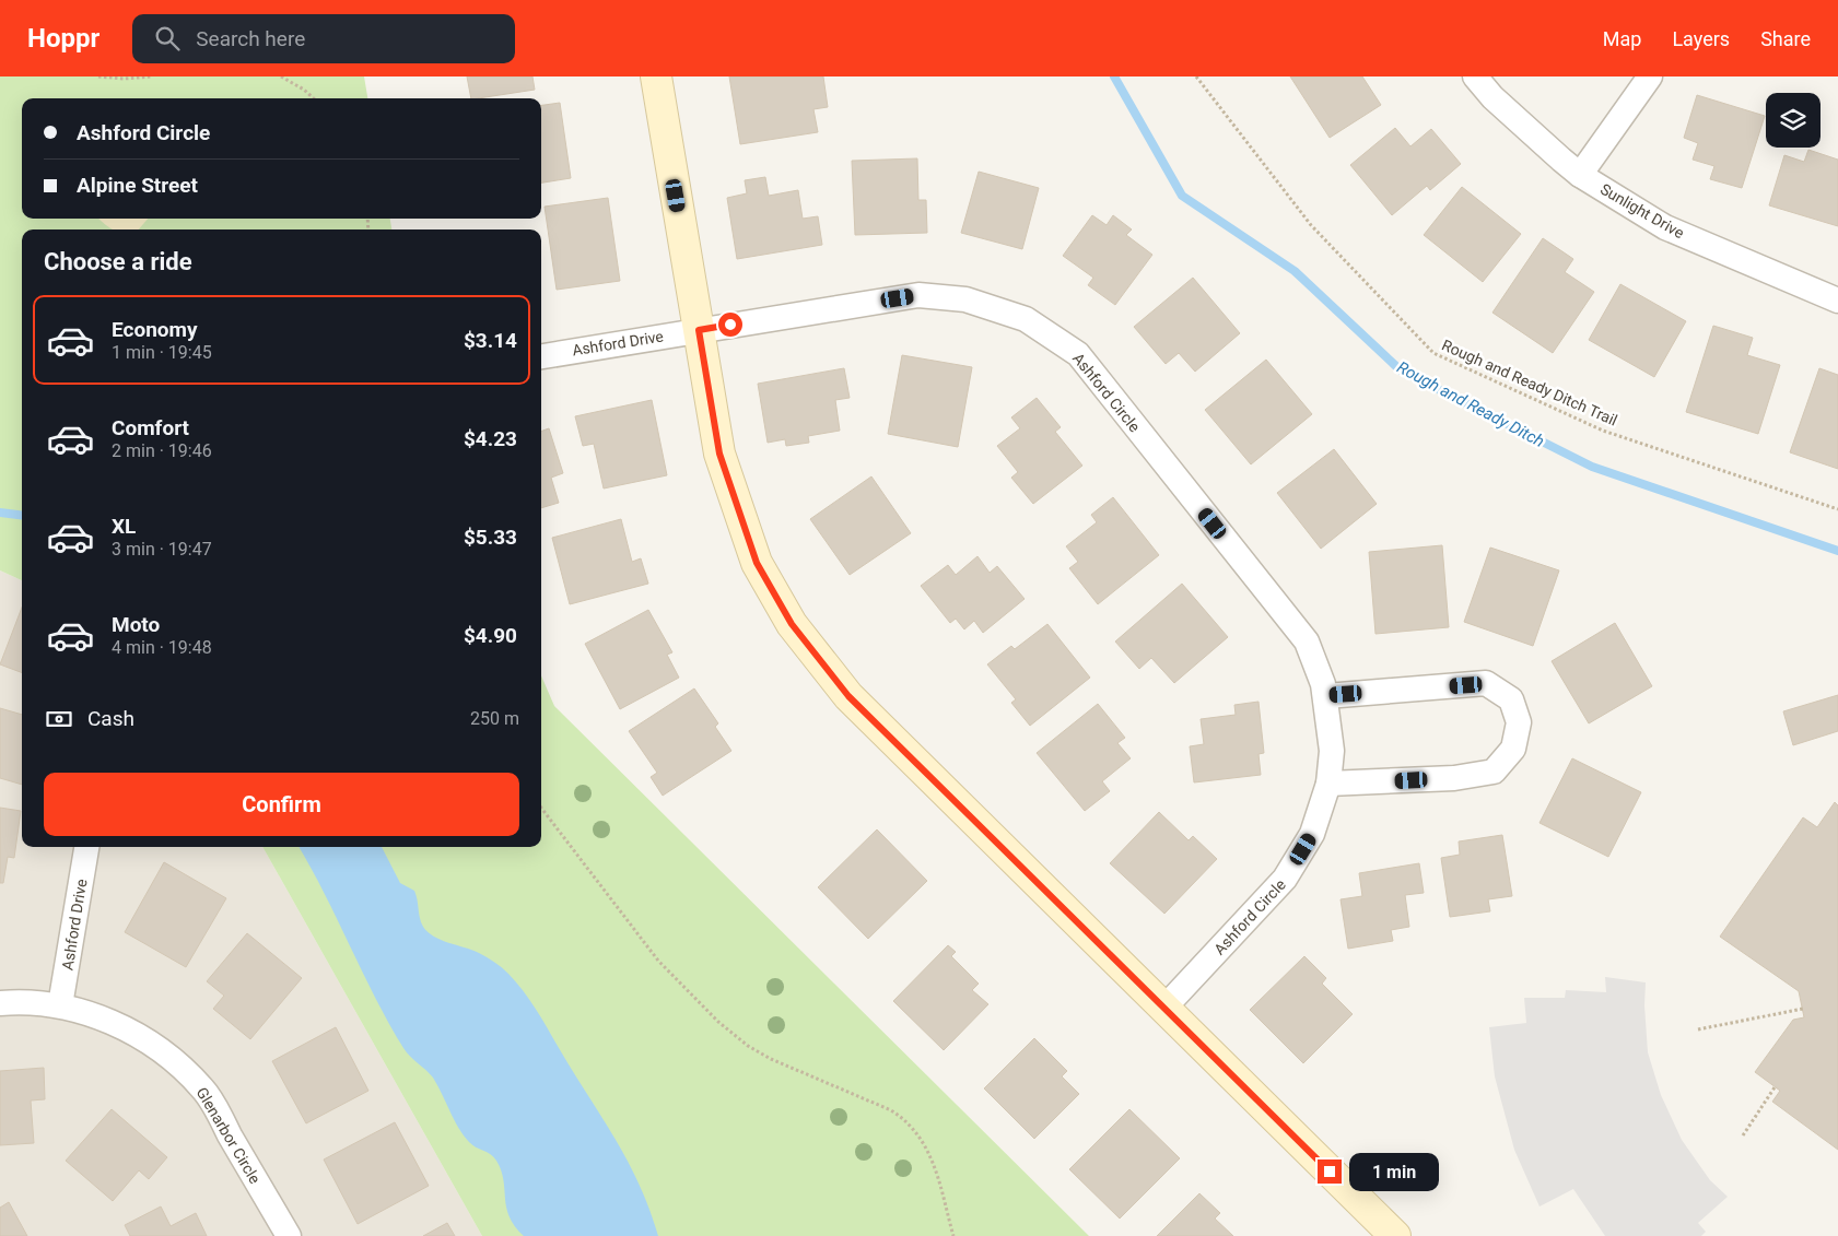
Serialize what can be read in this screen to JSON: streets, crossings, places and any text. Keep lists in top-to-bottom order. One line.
{"streets":{"street":["Sunlight Drive","Ashford Drive","Ashford Circle","Glenarbor Circle"],"path":["Rough and Ready Ditch Trail"]},"crossings":[["Ashford Drive","Ashford Circle"],["Ashford Drive","Glenarbor Circle"]],"water":["Rough and Ready Ditch"],"page":{"header":"Hoppr","search":"Search here","nav":["Map","Layers","Share"],"banner":["Ashford Circle","Alpine Street"],"heading":"Choose a ride","list":[{"name":"Economy","note":"1 min · 19:45","value":"$3.14"},{"name":"Comfort","note":"2 min · 19:46","value":"$4.23"},{"name":"XL","note":"3 min · 19:47","value":"$5.33"},{"name":"Moto","note":"4 min · 19:48","value":"$4.90"}],"pay":["Cash","250 m"],"buttons":"Confirm","bubble":"1 min"}}
